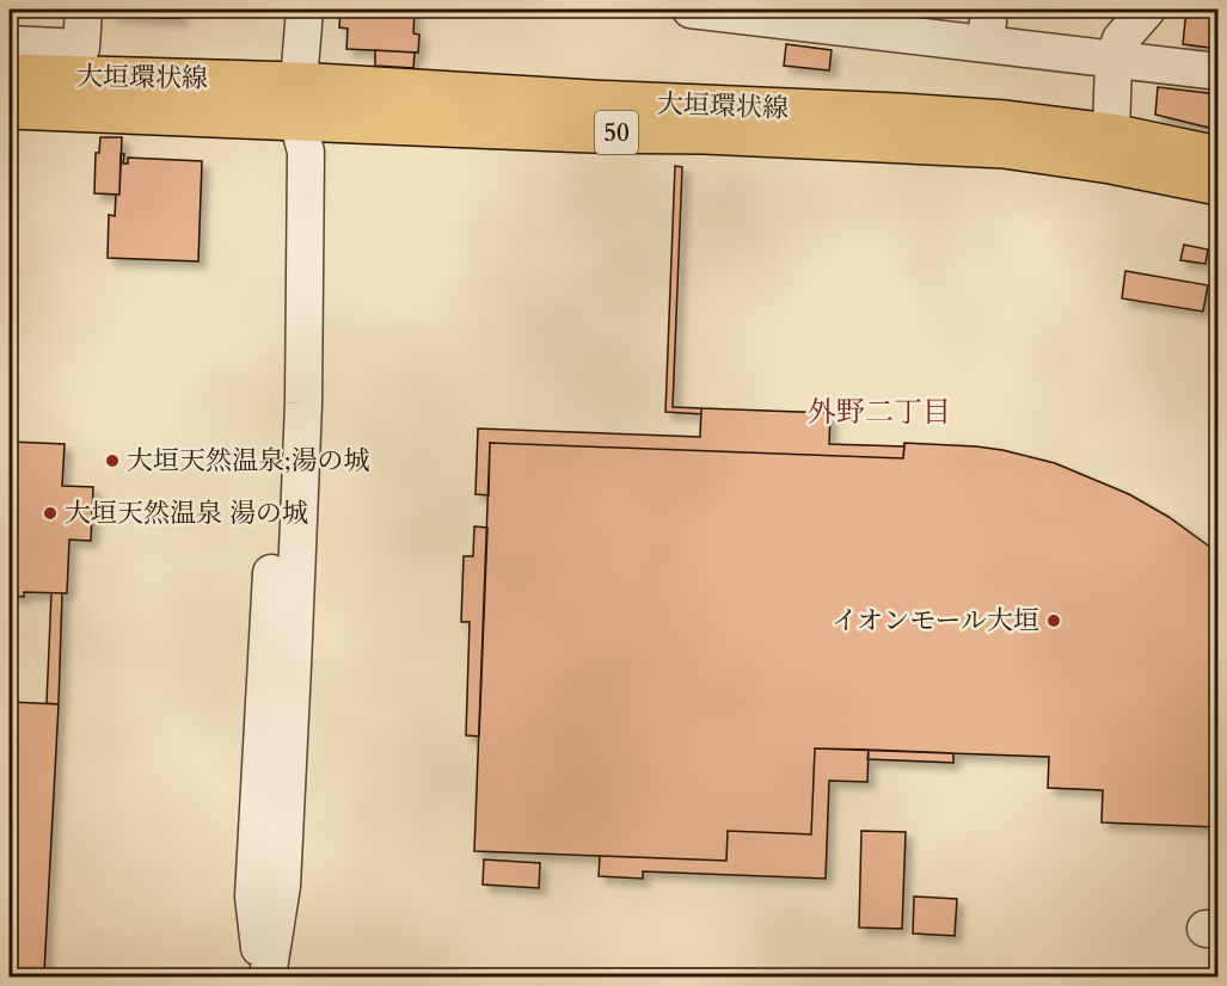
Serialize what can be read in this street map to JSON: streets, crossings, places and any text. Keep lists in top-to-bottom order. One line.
{"streets":{"main road":["大垣環状線","50"]},"districts":["外野二丁目"],"places":["大垣天然温泉;湯の城","大垣天然温泉 湯の城","イオンモール大垣"]}
